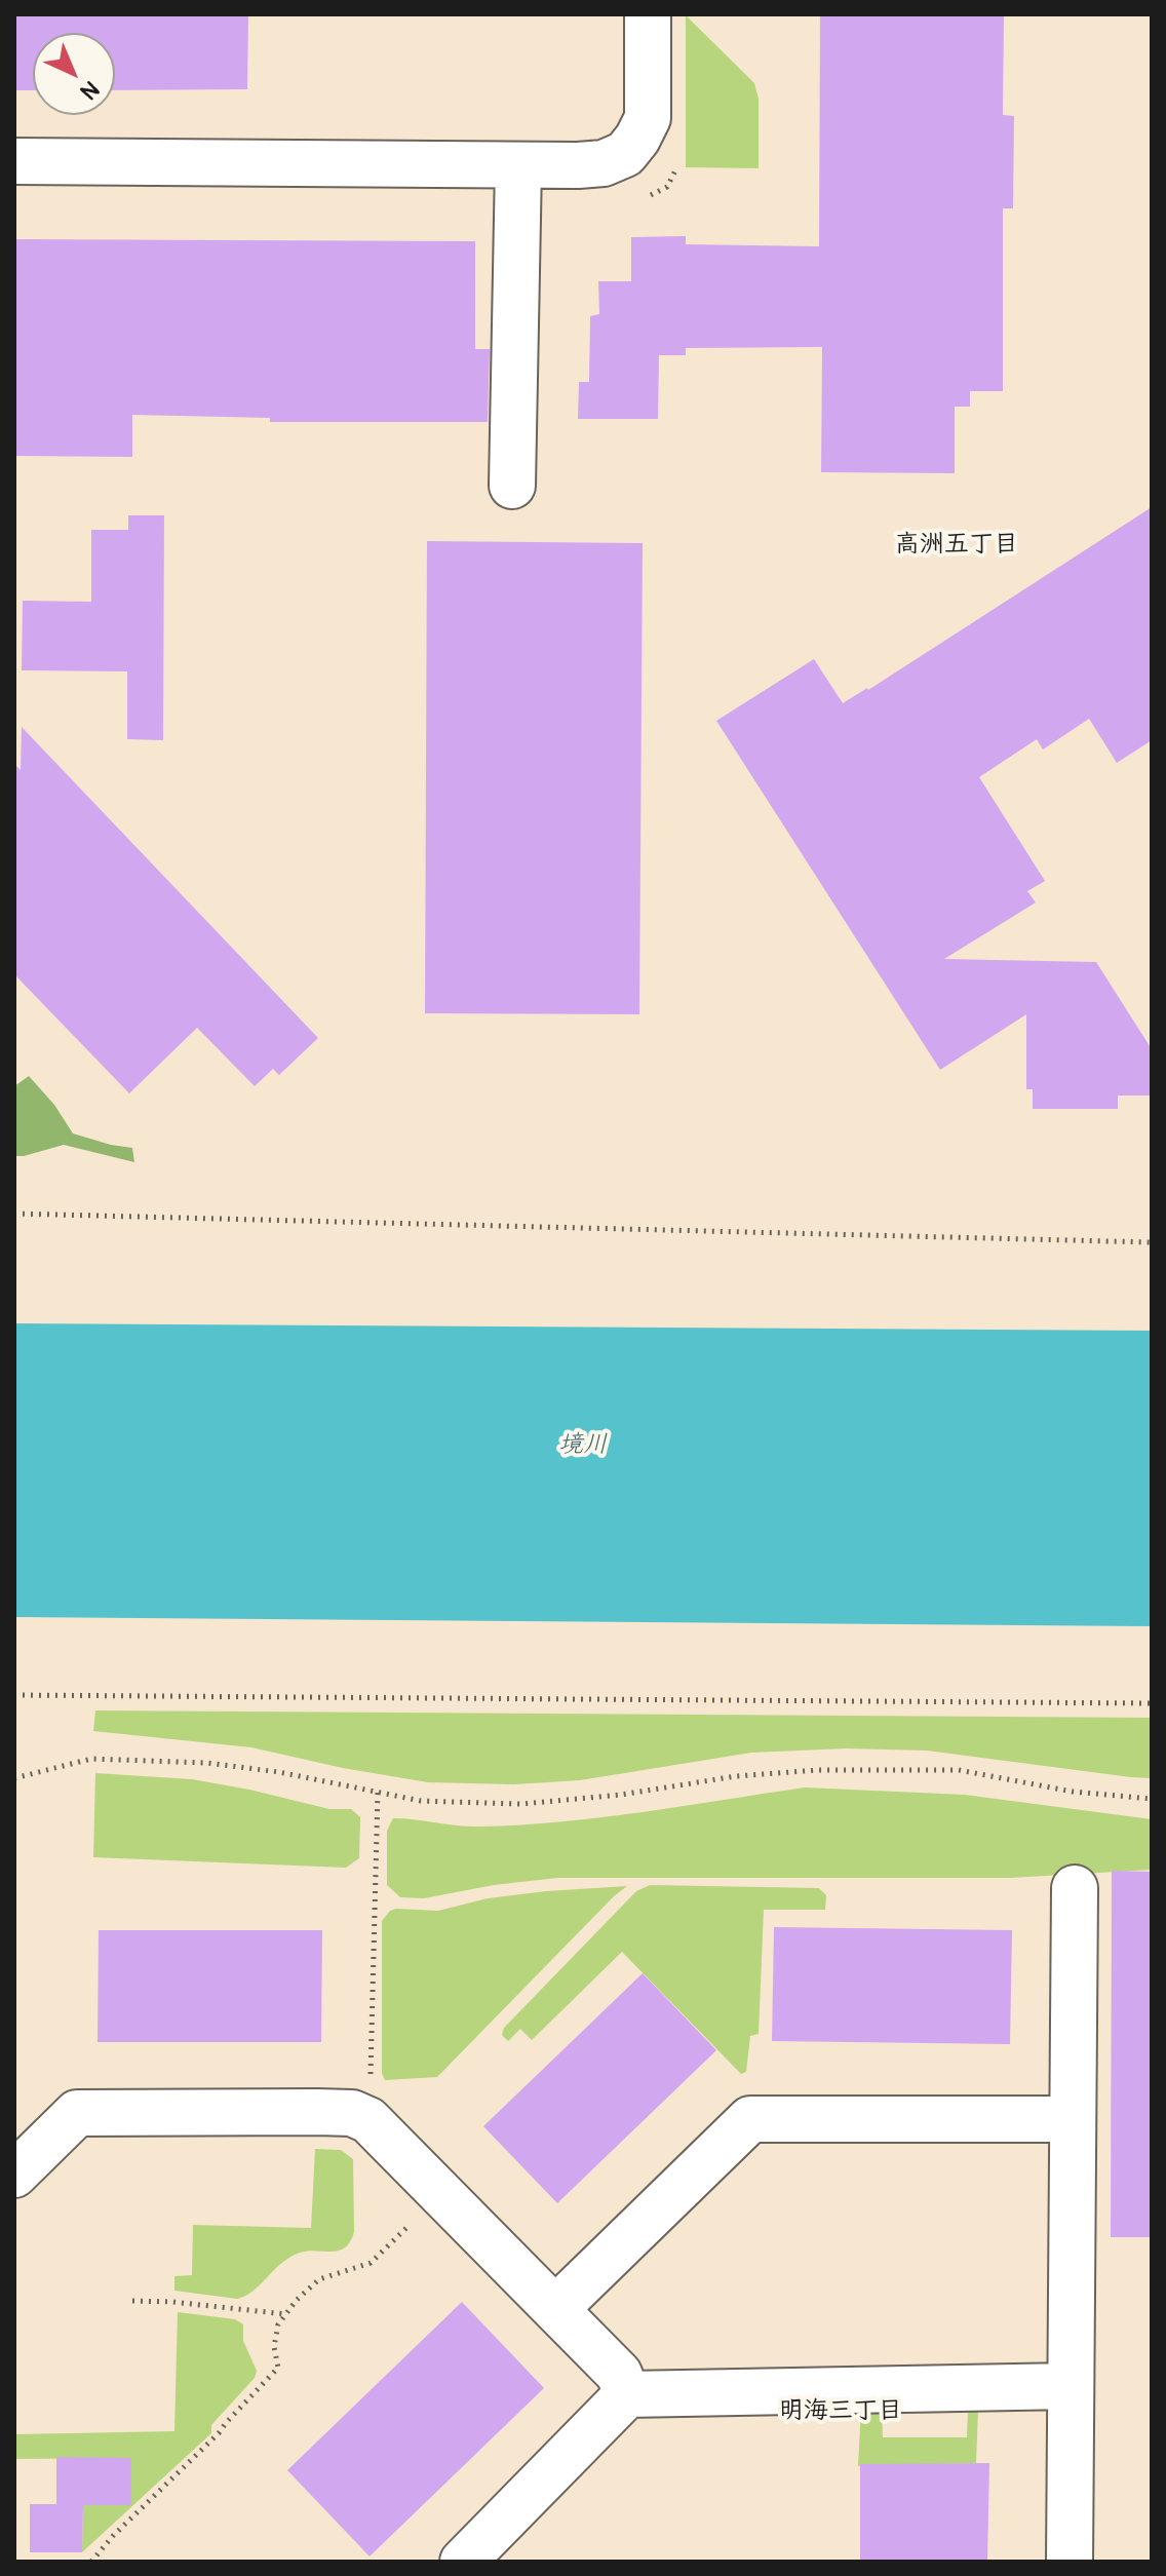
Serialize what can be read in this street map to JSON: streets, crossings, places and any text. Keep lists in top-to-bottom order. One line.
{"districts":["高洲五丁目","明海三丁目"],"water":["境川"],"north":"bottom right"}
